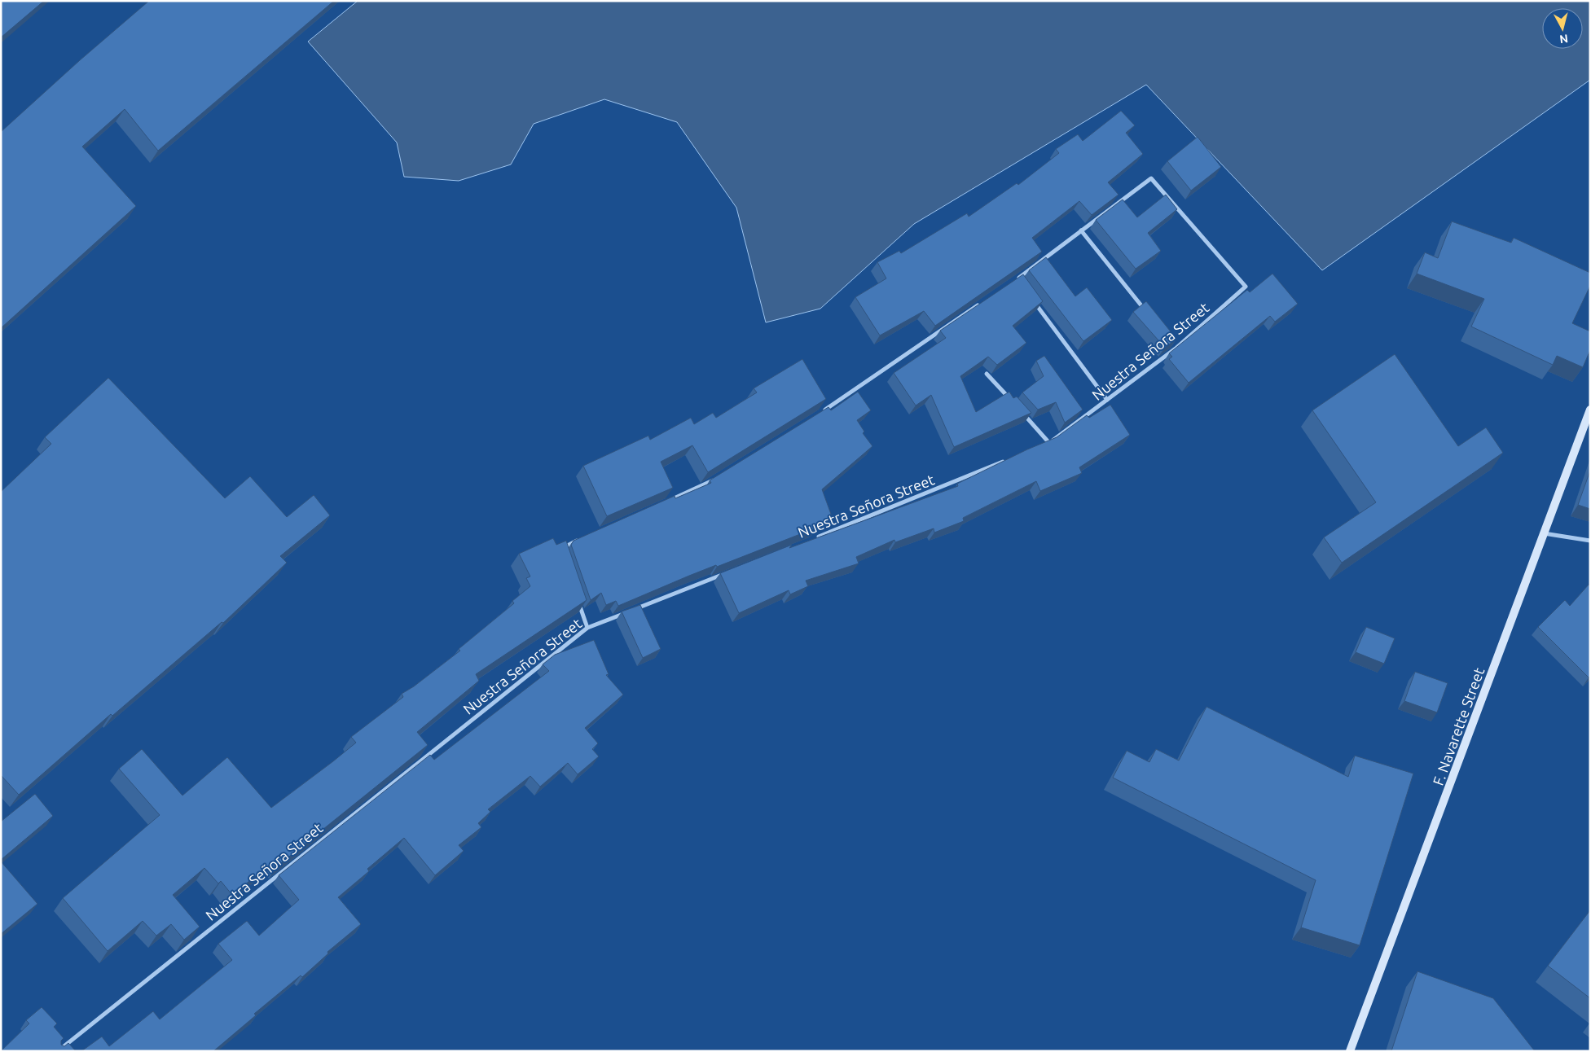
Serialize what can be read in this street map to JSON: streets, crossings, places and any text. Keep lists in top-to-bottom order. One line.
{"streets":{"main road":["F. Navarette Street"],"street":["Nuestra Señora Street"]},"north":"bottom"}
